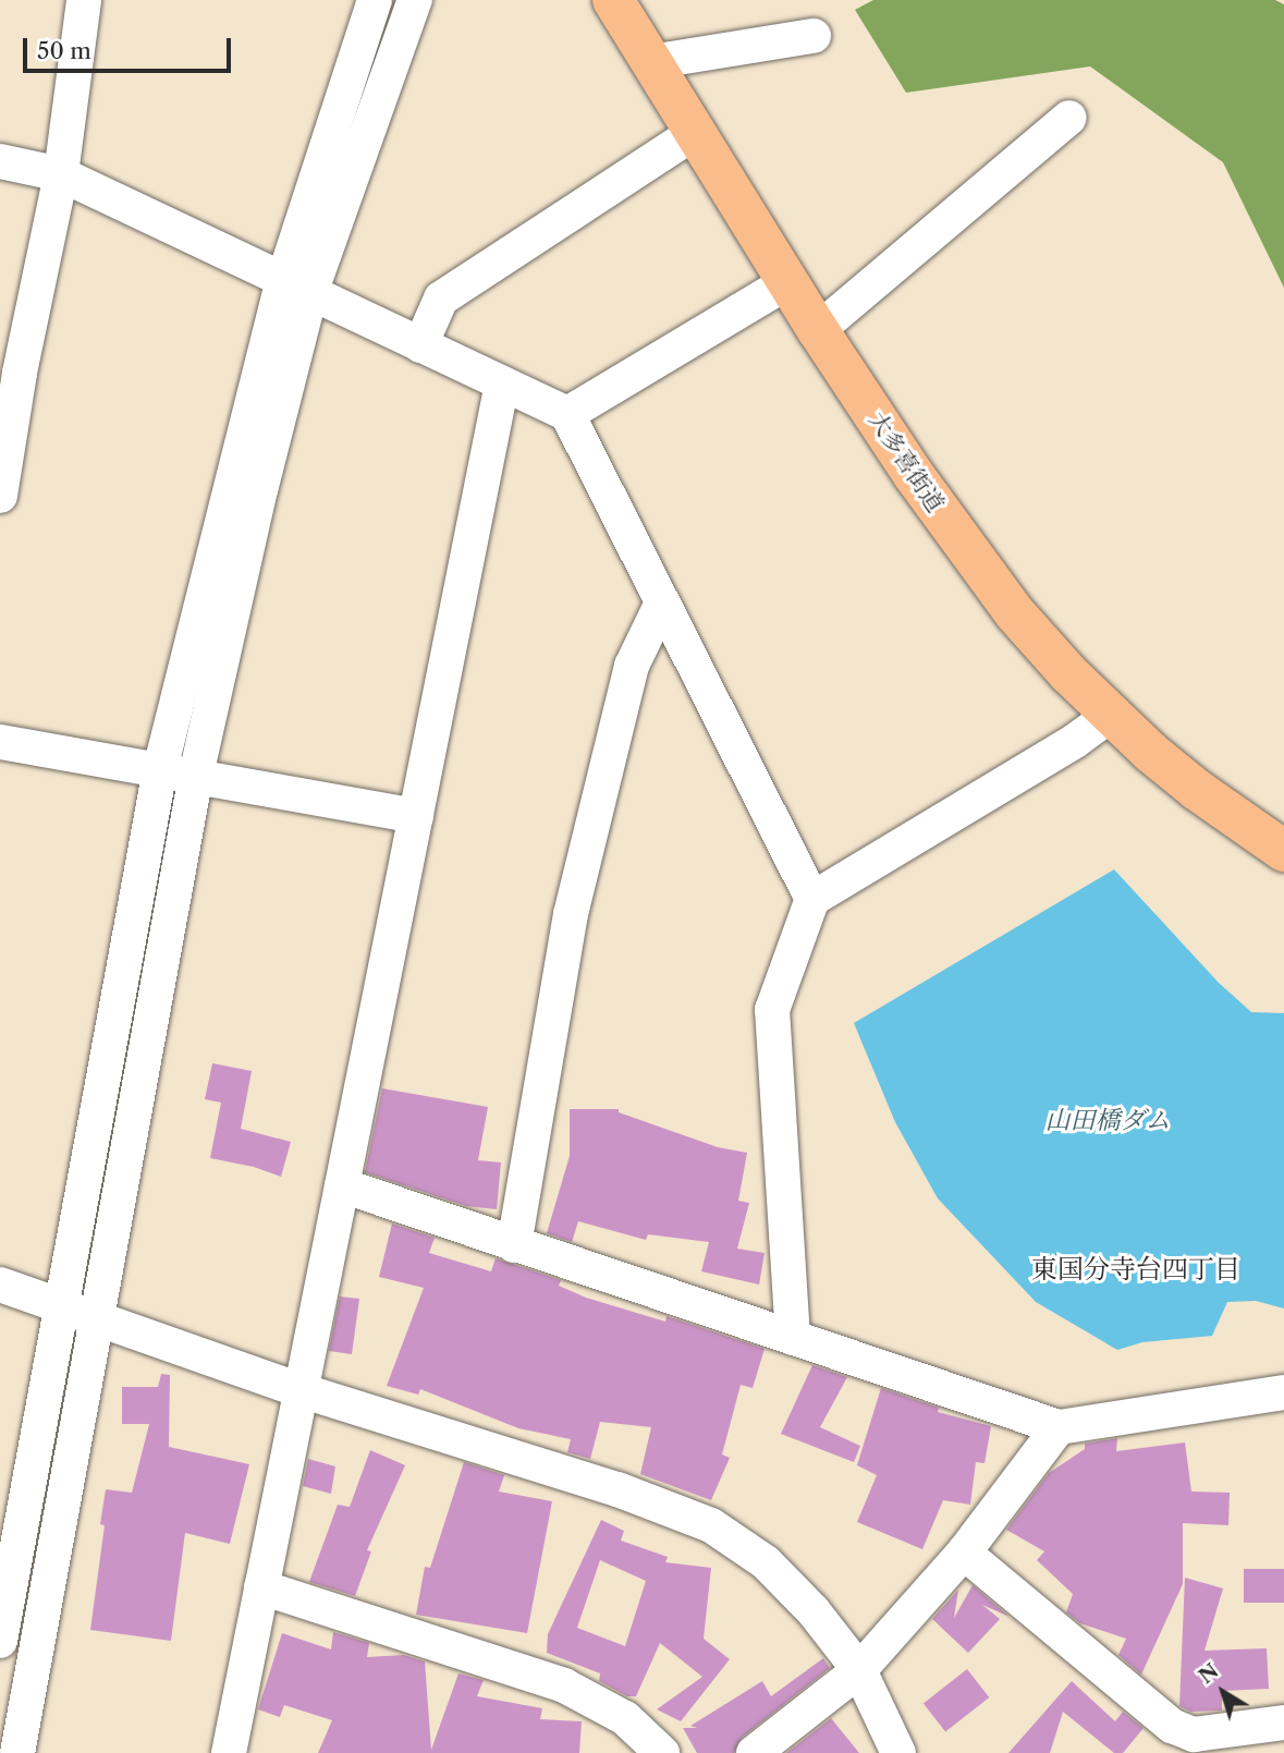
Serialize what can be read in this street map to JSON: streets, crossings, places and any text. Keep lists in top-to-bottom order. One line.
{"streets":{"highway":["大多喜街道"]},"districts":["東国分寺台四丁目"],"water":["山田橋ダム"],"scale_bar":"50 m","north":"top left"}
